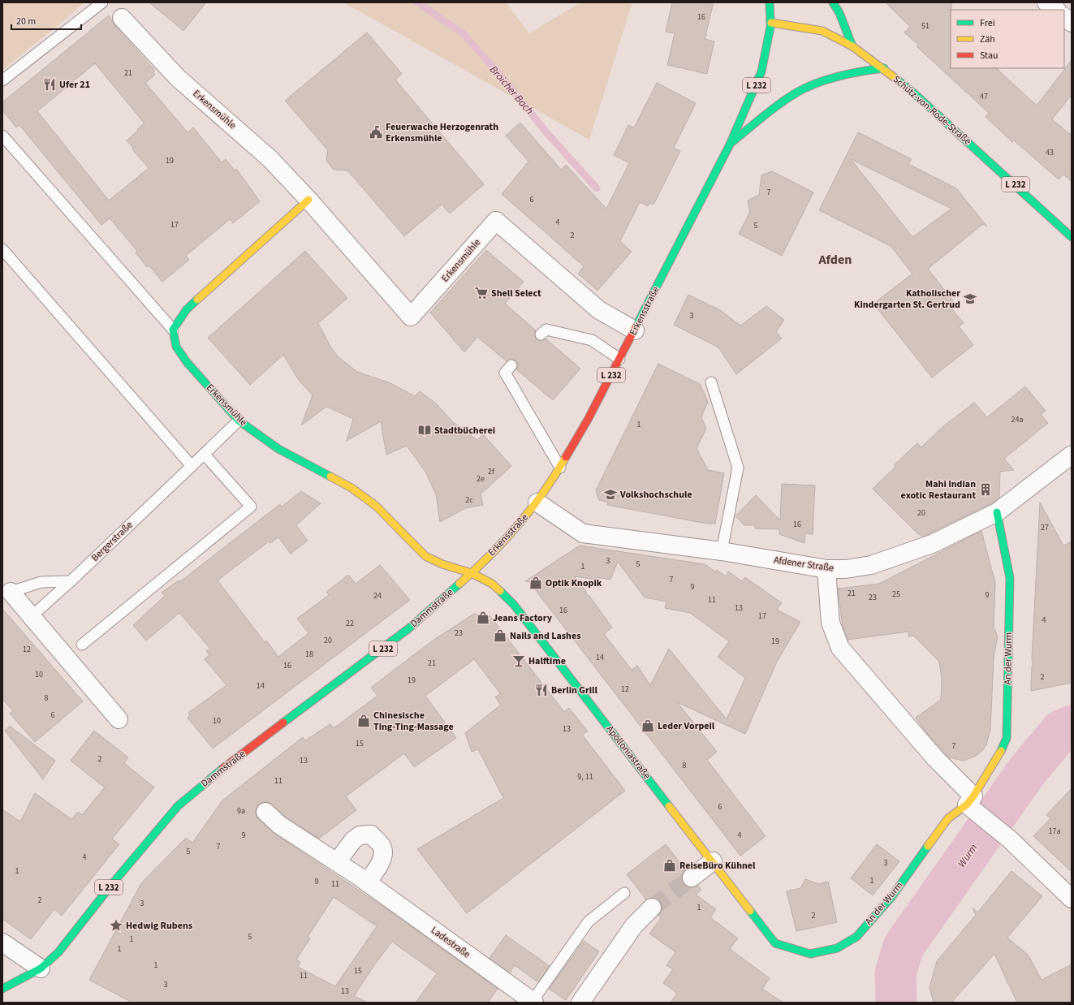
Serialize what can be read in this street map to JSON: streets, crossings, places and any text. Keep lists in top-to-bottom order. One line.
{"streets":{"main road":["L 232","Erkensmühle","Schütz-von-Rode-Straße","Erkensstraße","Dammstraße","An der Wurm","Apolloniastraße"],"street":["Afdener Straße","Ladestraße"],"lane":["Bergerstraße"]},"crossings":[["Erkensmühle","Erkensstraße"],["Erkensmühle","Bergerstraße"],["Erkensmühle","Dammstraße"],["Erkensmühle","Apolloniastraße"],["Schütz-von-Rode-Straße","Erkensstraße"],["Erkensstraße","Afdener Straße"],["Erkensstraße","Dammstraße"],["Erkensstraße","Apolloniastraße"],["Afdener Straße","An der Wurm"],["Dammstraße","Apolloniastraße"],["An der Wurm","Apolloniastraße"]],"districts":["Afden"],"water":["Broicher Bach","Wurm"],"places":{"restaurant":["Ufer 21","Berlin Grill"],"public building":["Feuerwache Herzogenrath Erkensmühle"],"supermarket":["Shell Select"],"school or university":["Katholischer Kindergarten St. Gertrud","Volkshochschule"],"library":["Stadtbücherei"],"building":["Mahi Indian exotic Restaurant"],"shop":["Optik Knopik","Jeans Factory","Nails and Lashes","Chinesische Ting-Ting-Massage","Leder Vorpeil","ReiseBüro Kühnel"],"bar":["Halftime"],"place":["Hedwig Rubens"]},"house_numbers":["16","51","21","47","43","19","7","6","4","17","5","2","3","24a","1","2f","2e","2c","20","16","27","3","5","1","7","9","21","25","9","24","23","11","13","16","17","4","22","23","20","19","12","18","14","21","16","10","2","19","14","12","8","6","10","13","15","7","2","13","8","9, 11","11","6","9a","17a","9","4","7","5","4","3","1","1","9","11","2","3","1","2","5","1","1","1","15","11","3","13"],"legend":["Frei","Zäh","Stau"],"scale_bar":"20 m"}
